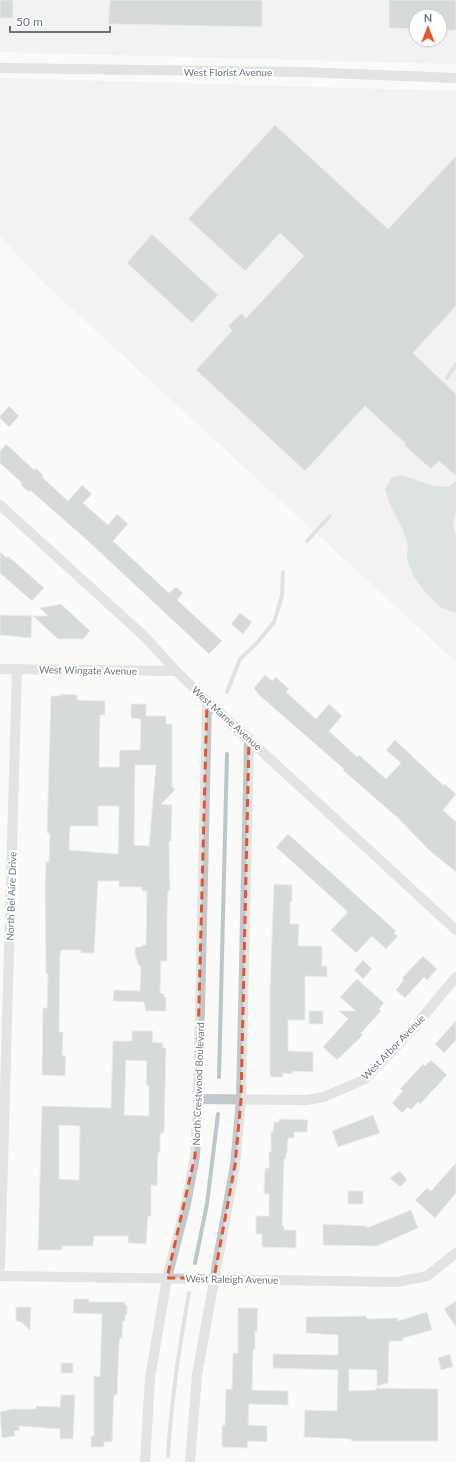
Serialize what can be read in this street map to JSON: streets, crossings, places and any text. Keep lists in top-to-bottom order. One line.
{"streets":{"street":["West Florist Avenue","West Wingate Avenue","West Marne Avenue","North Bel Aire Drive","West Arbor Avenue","North Crestwood Boulevard","West Raleigh Avenue"]},"crossings":[["West Wingate Avenue","West Marne Avenue"],["West Wingate Avenue","North Bel Aire Drive"],["West Marne Avenue","North Crestwood Boulevard"],["West Arbor Avenue","North Crestwood Boulevard"],["North Crestwood Boulevard","West Raleigh Avenue"]],"scale_bar":"50 m","north":"top"}
